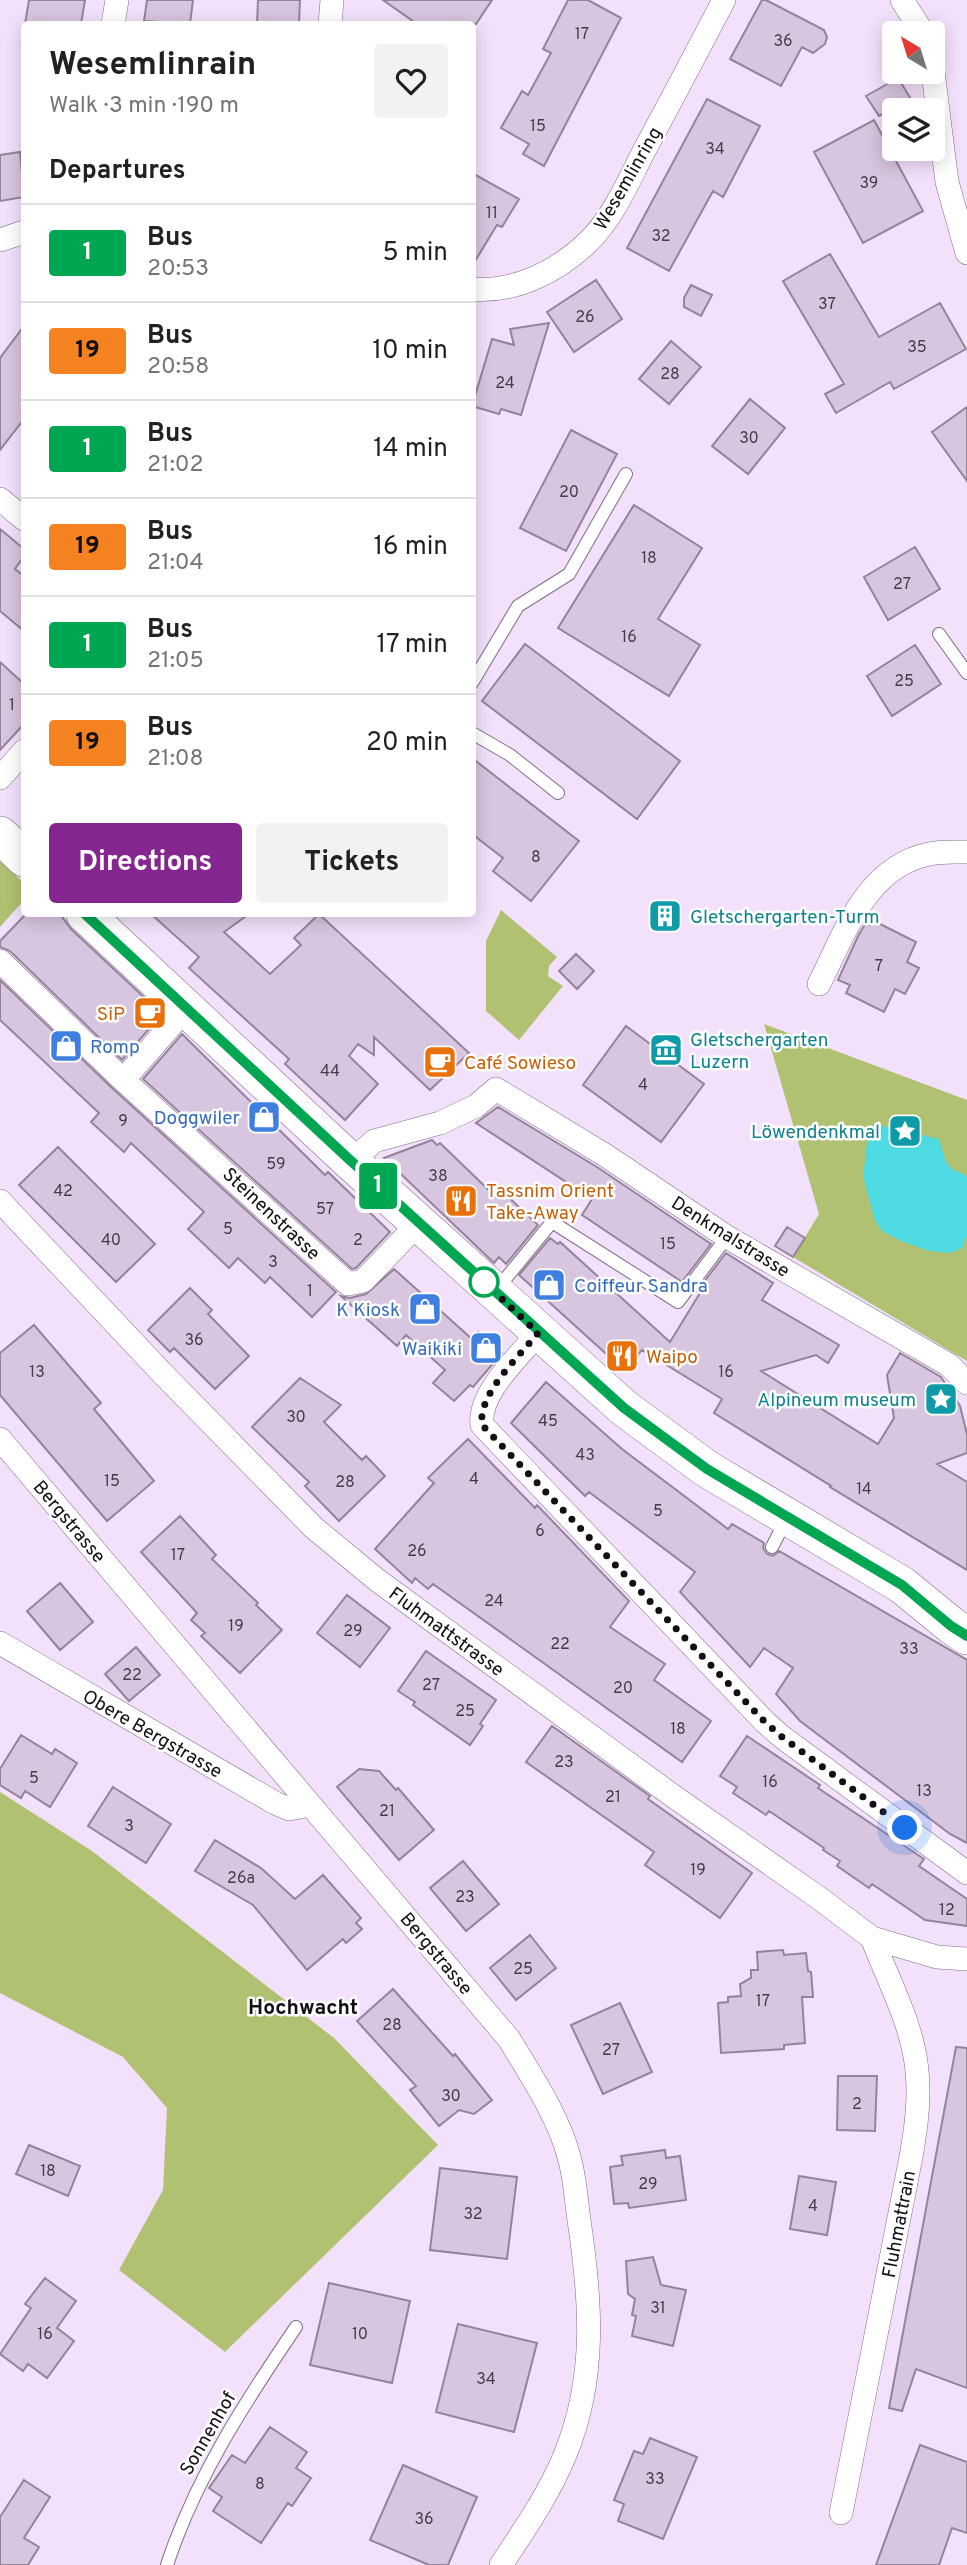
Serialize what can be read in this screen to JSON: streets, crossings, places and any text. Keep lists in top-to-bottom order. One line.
{"streets":{"street":["Wesemlinring","Steinenstrasse","Denkmalstrasse","Bergstrasse","Fluhmattstrasse","Obere Bergstrasse","Fluhmattrain"],"lane":["Sonnenhof"]},"crossings":[["Bergstrasse","Obere Bergstrasse"],["Fluhmattstrasse","Fluhmattrain"]],"districts":["Hochwacht"],"places":{"building":["Gletschergarten-Turm"],"cafe":["SiP","Café Sowieso"],"shop":["Romp","Doggwiler","Coiffeur Sandra","K Kiosk","Waikiki"],"museum":["Gletschergarten Luzern"],"place":["Löwendenkmal","Alpineum museum"],"restaurant":["Tassnim Orient Take-Away","Waipo"]},"lines":["bus line 1"],"house_numbers":["17","36","15","34","39","11","32","37","26","35","28","24","30","20","18","27","16","25","1","8","7","44","4","9","59","38","42","57","5","40","2","15","3","1","36","13","16","30","45","43","4","15","28","14","5","6","26","17","24","19","29","22","33","22","27","20","25","18","23","5","16","13","21","21","3","19","26a","23","12","25","17","28","27","30","2","18","29","4","32","31","16","10","34","33","8","36"],"north":"top left","page":{"on_map":"1","heading":[["Wesemlinrain","Walk · 3 min · 190 m"],"Departures"],"list":[{"mark":"1","name":"Bus","note":"20:53","value":"5 min"},{"mark":"19","name":"Bus","note":"20:58","value":"10 min"},{"mark":"1","name":"Bus","note":"21:02","value":"14 min"},{"mark":"19","name":"Bus","note":"21:04","value":"16 min"},{"mark":"1","name":"Bus","note":"21:05","value":"17 min"},{"mark":"19","name":"Bus","note":"21:08","value":"20 min"}],"buttons":["Directions","Tickets"]}}
